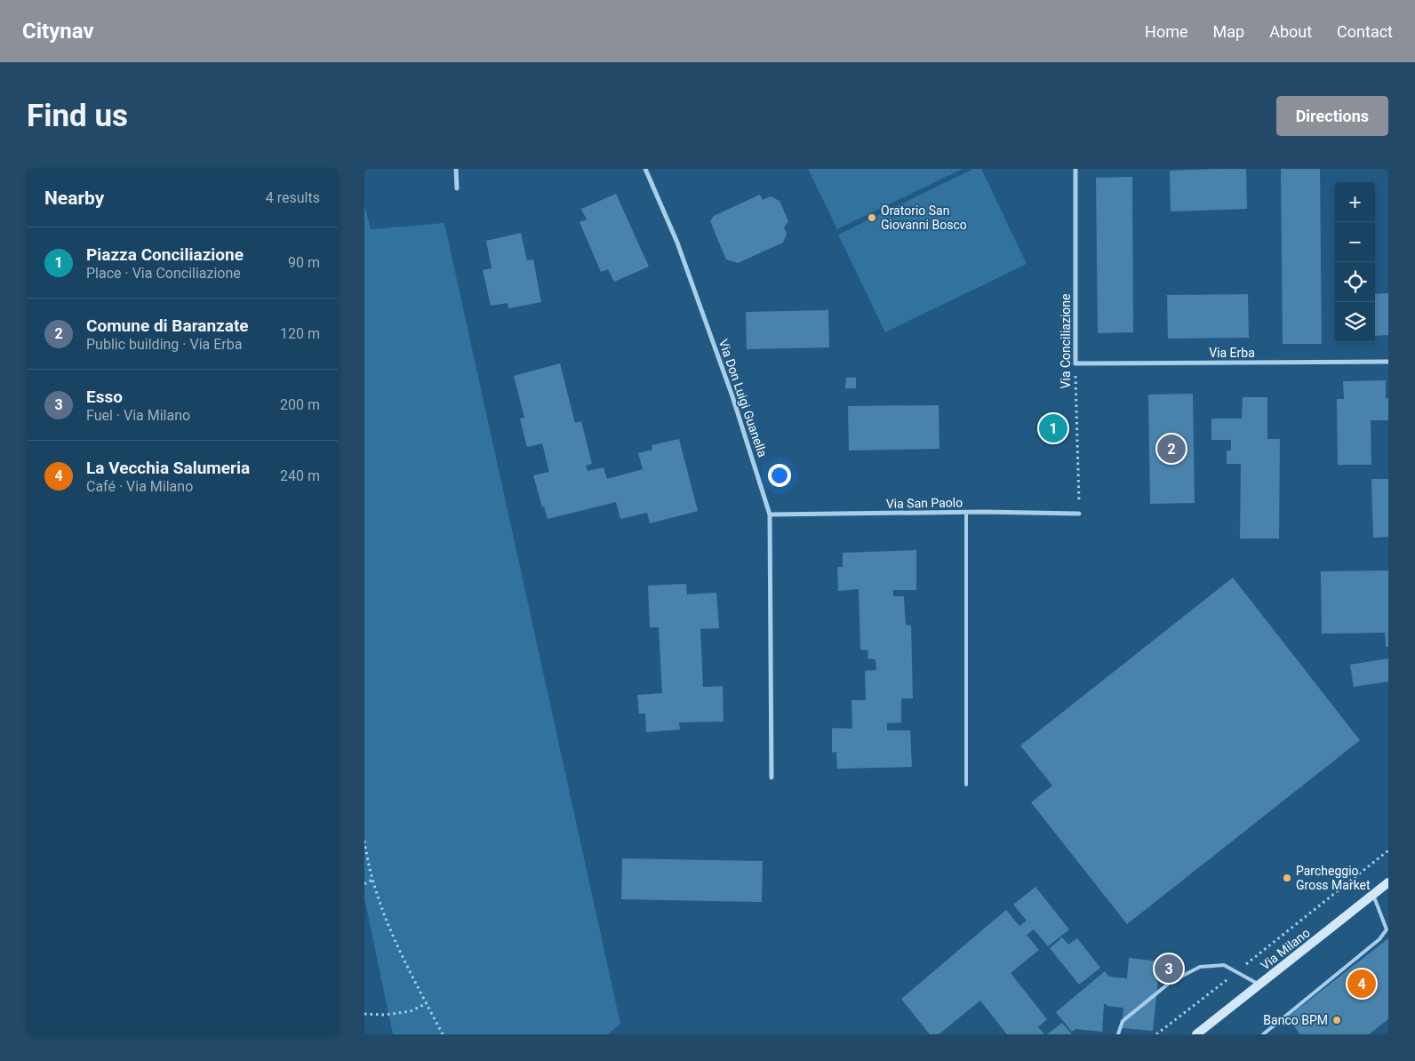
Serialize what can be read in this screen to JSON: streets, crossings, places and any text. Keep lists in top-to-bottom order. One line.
{"streets":{"street":["Via Conciliazione","Via Erba","Via Don Luigi Guanella","Via San Paolo","Via Milano"]},"crossings":[["Via Conciliazione","Via Erba"],["Via Conciliazione","Via San Paolo"],["Via Don Luigi Guanella","Via San Paolo"]],"places":["Oratorio San Giovanni Bosco","Parcheggio Gross Market","Banco BPM"],"page":{"header":"Citynav","nav":["Home","Map","About","Contact"],"buttons":"Directions","title":"Find us","heading":["Nearby","4 results"],"map_buttons":["+","−"],"list":[{"mark":"1","name":"Piazza Conciliazione","note":"Place · Via Conciliazione","value":"90 m"},{"mark":"2","name":"Comune di Baranzate","note":"Public building · Via Erba","value":"120 m"},{"mark":"3","name":"Esso","note":"Fuel · Via Milano","value":"200 m"},{"mark":"4","name":"La Vecchia Salumeria","note":"Café · Via Milano","value":"240 m"}],"pins":["1","2","3","4"]}}
